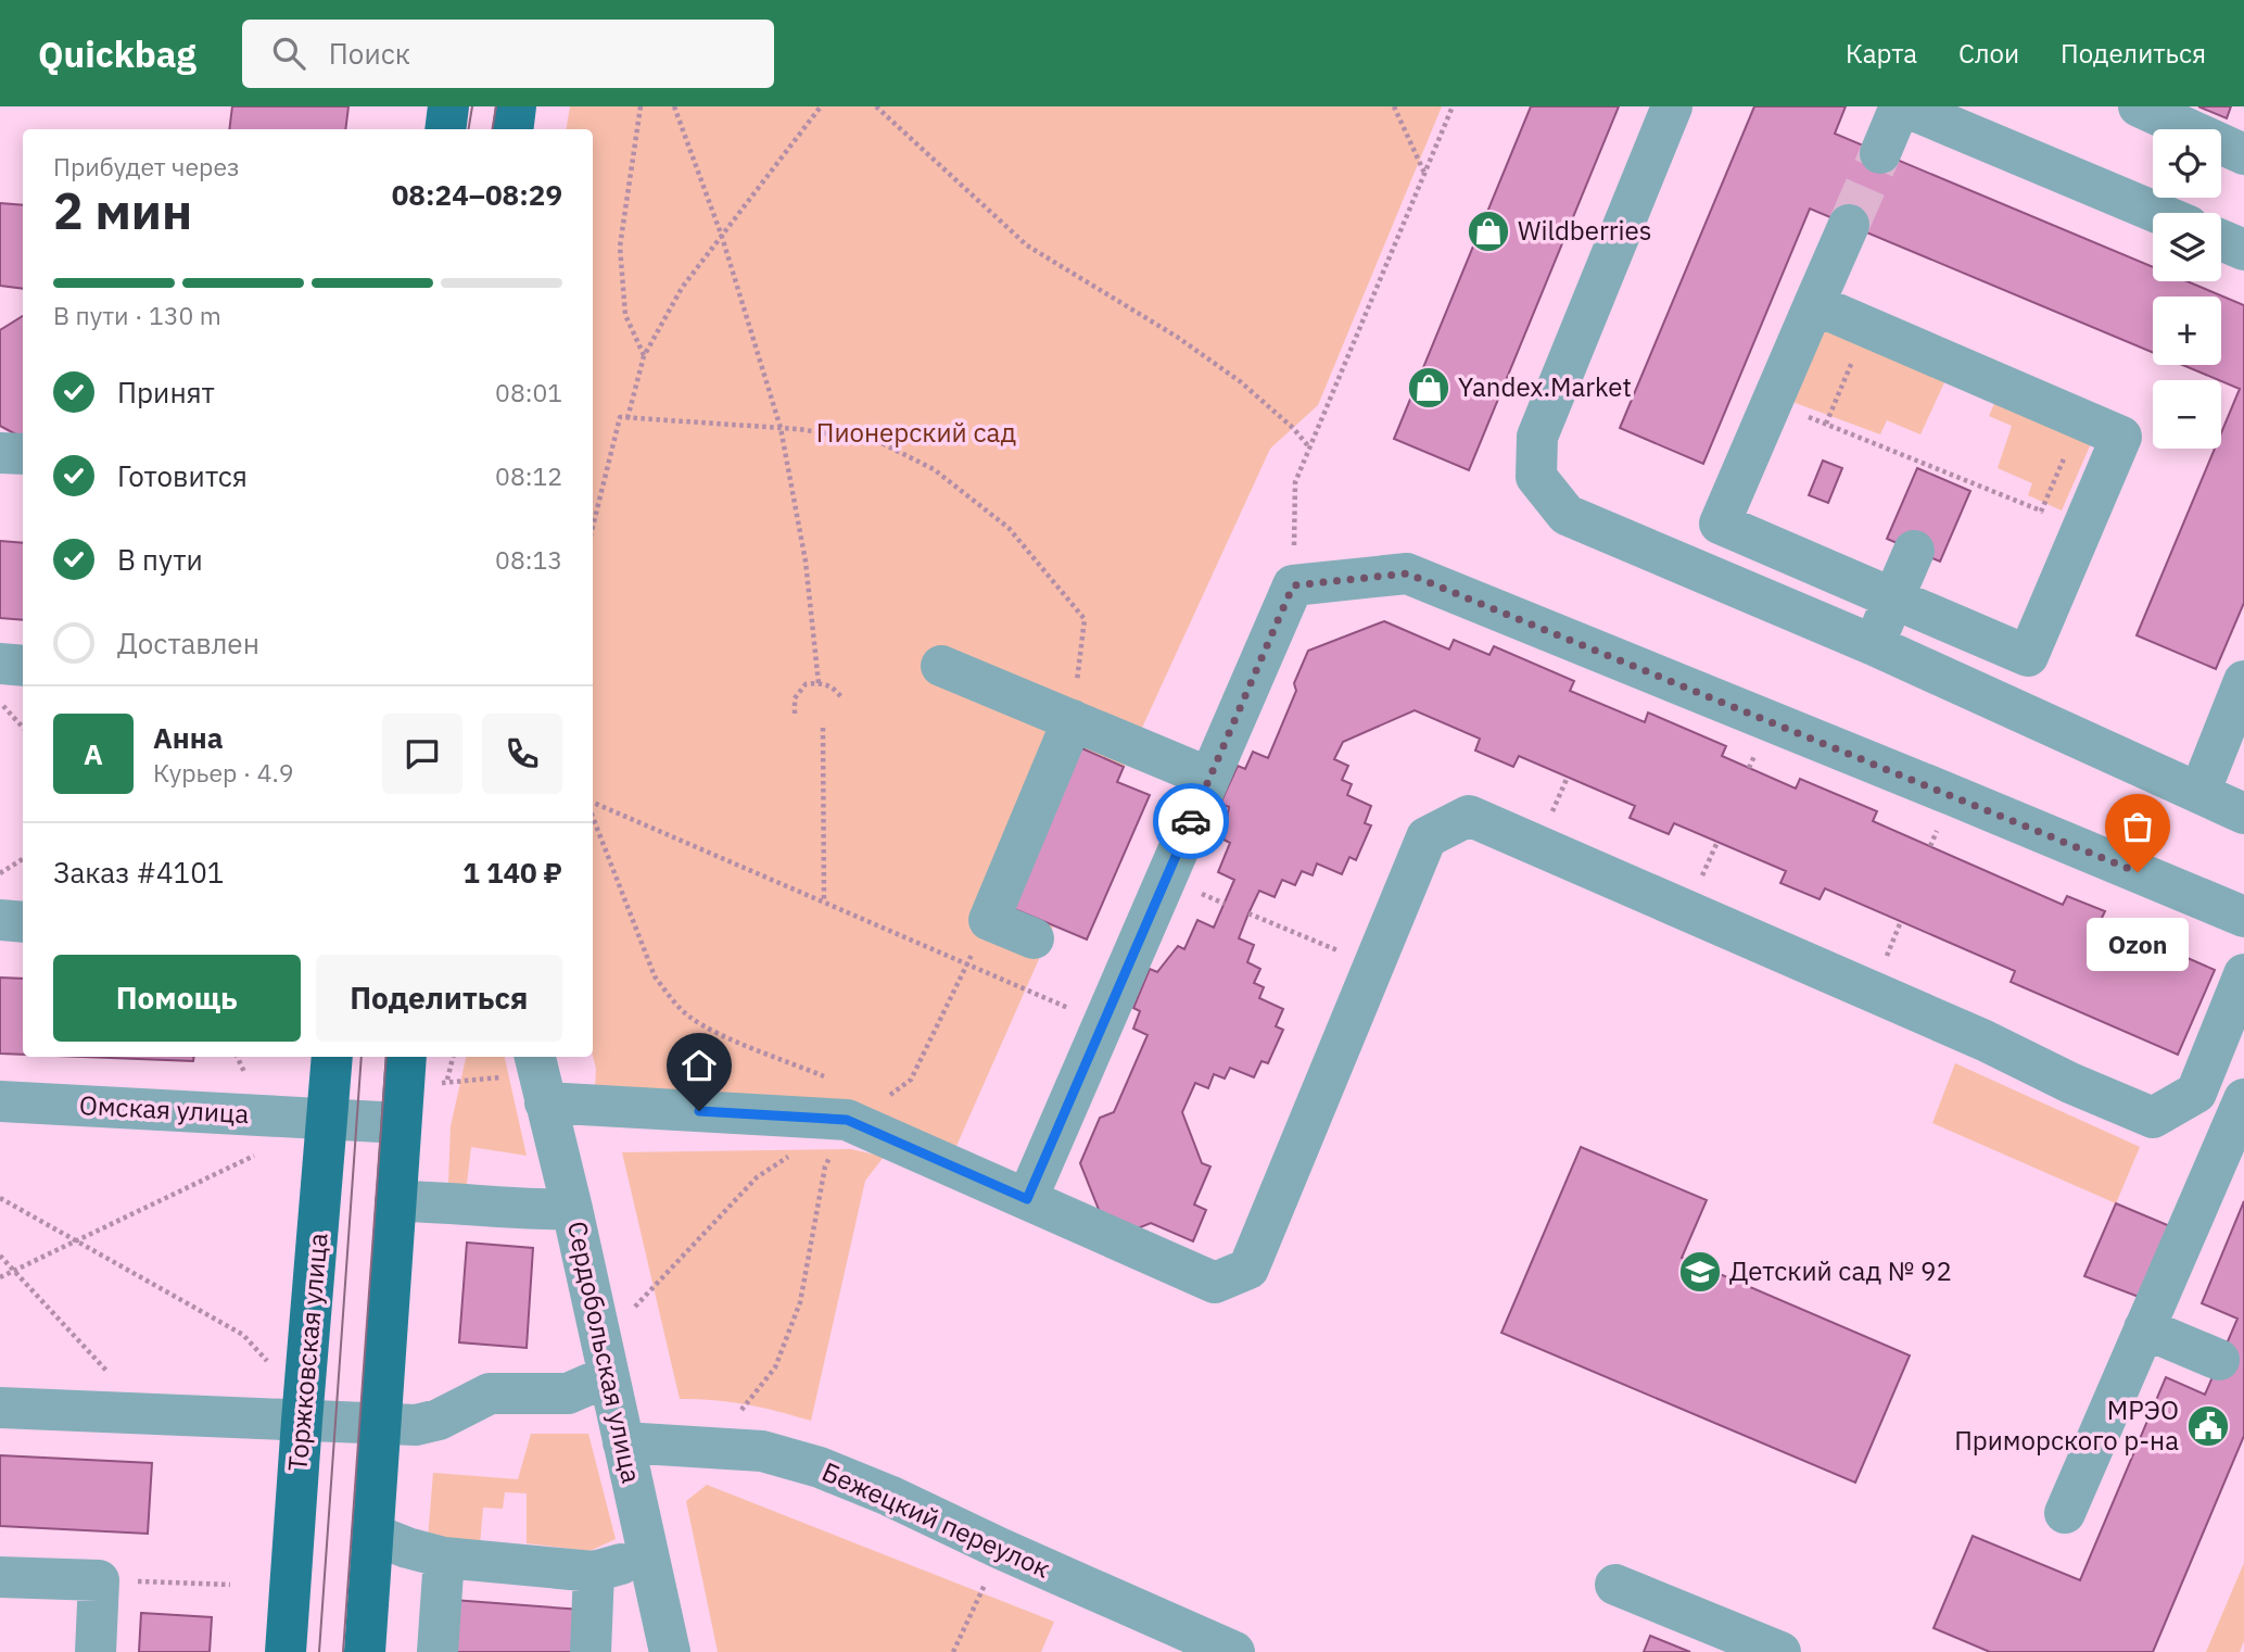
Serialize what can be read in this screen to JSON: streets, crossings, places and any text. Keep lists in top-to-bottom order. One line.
{"streets":{"main road":["Торжковская улица"],"street":["Омская улица","Сердобольская улица","Бежецкий переулок"]},"crossings":[["Омская улица","Торжковская улица"],["Сердобольская улица","Бежецкий переулок"]],"parks":["Пионерский сад"],"places":{"shop":["Wildberries","Yandex.Market"],"other":["Ozon"],"school or university":["Детский сад № 92"],"public building":["МРЭО Приморского р-на"]},"page":{"header":"Quickbag","search":"Поиск","nav":["Карта","Слои","Поделиться"],"map_buttons":["+","−"],"heading":["2 мин","Прибудет через","08:24–08:29"],"panel":["Анна","Курьер · 4.9","Заказ #4101","1 140 ₽"],"bar":"В пути · 130 m","list":[["Принят","08:01"],["Готовится","08:12"],["В пути","08:13"],"Доставлен"],"round":"А","bubble":"Ozon","buttons":["Помощь","Поделиться"]}}
